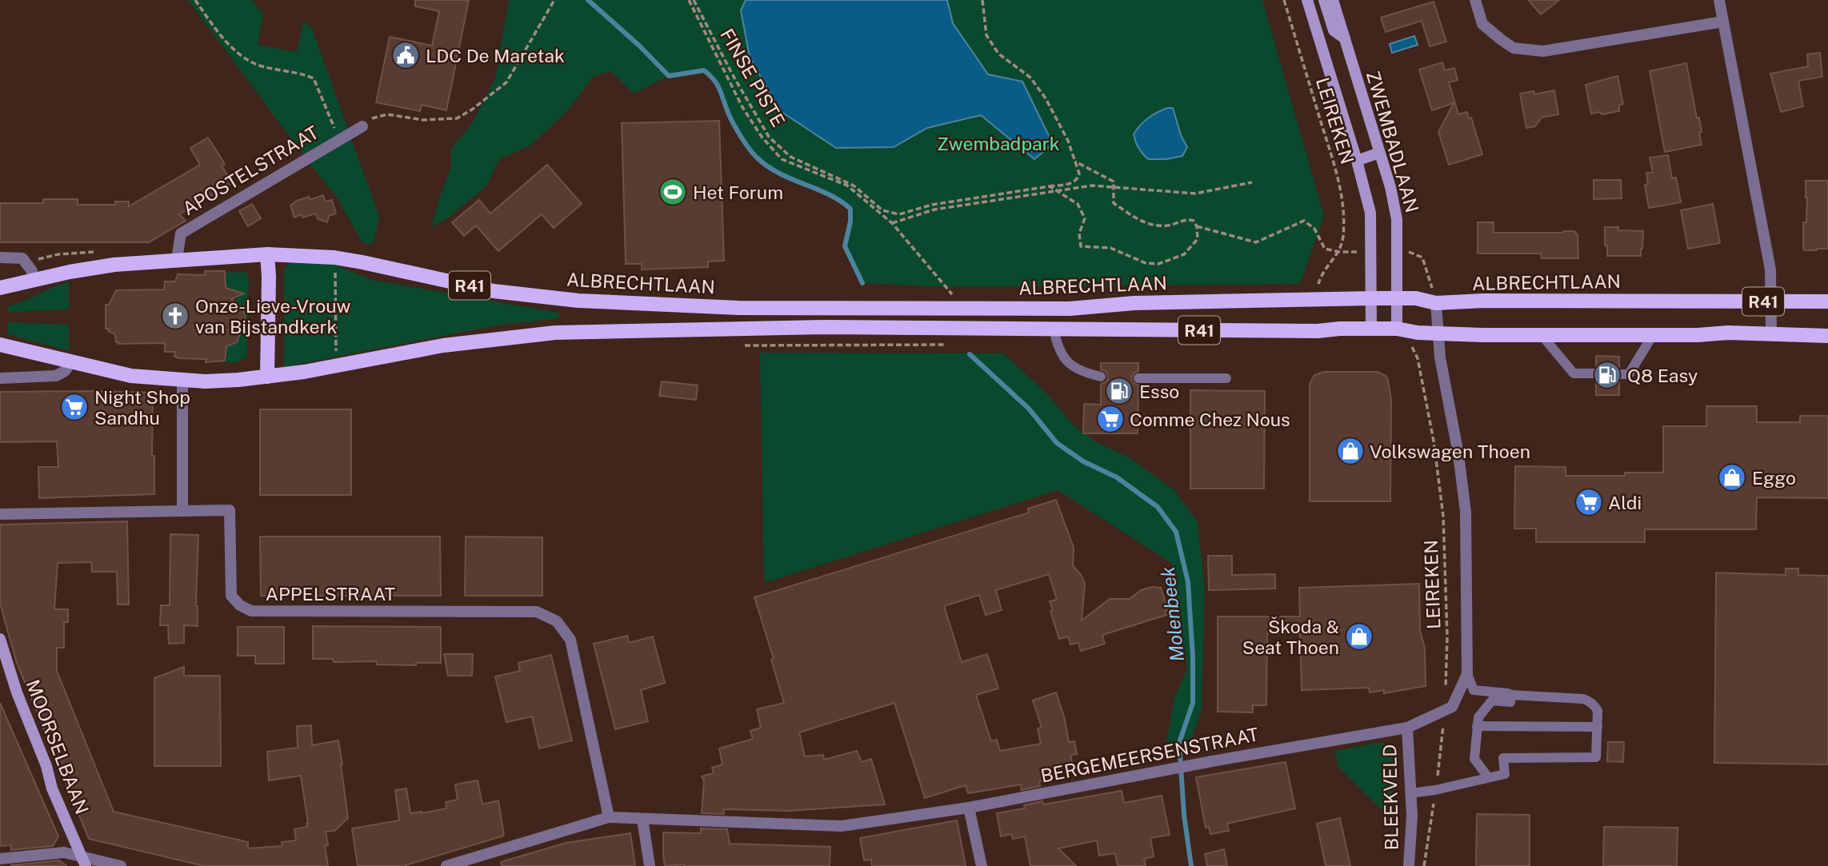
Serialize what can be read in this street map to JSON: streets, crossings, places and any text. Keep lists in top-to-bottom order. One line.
{"streets":{"main road":["ALBRECHTLAAN","R41"],"street":["ZWEMBADLAAN","APOSTELSTRAAT","APPELSTRAAT","MOORSELBAAN","BERGEMEERSENSTRAAT","BLEEKVELD"],"path":["FINSE PISTE","LEIREKEN"]},"crossings":[["LEIREKEN","BERGEMEERSENSTRAAT"],["ZWEMBADLAAN","ALBRECHTLAAN"],["ZWEMBADLAAN","R41"],["APOSTELSTRAAT","R41"],["ALBRECHTLAAN","R41"],["ALBRECHTLAAN","BERGEMEERSENSTRAAT"],["R41","BERGEMEERSENSTRAAT"],["APPELSTRAAT","BERGEMEERSENSTRAAT"],["BERGEMEERSENSTRAAT","BLEEKVELD"]],"water":["Molenbeek"],"parks":["Zwembadpark"],"places":{"public building":["LDC De Maretak"],"sports":["Het Forum"],"church":["Onze-Lieve-Vrouw van Bijstandkerk"],"fuel station":["Q8 Easy","Esso"],"supermarket":["Night Shop Sandhu","Comme Chez Nous","Aldi"],"shop":["Volkswagen Thoen","Eggo","Škoda & Seat Thoen"]}}
